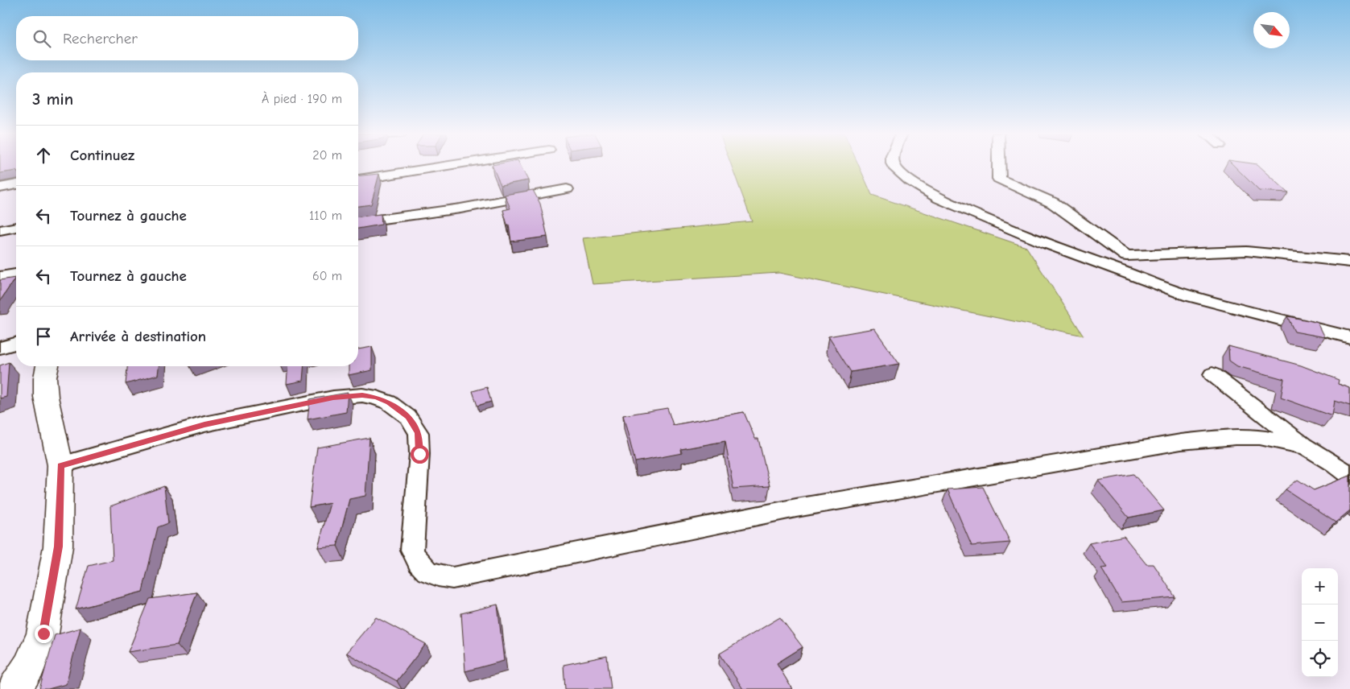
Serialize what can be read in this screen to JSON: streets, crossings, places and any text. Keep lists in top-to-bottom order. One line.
{"north":"bottom right","page":{"search":"Rechercher","heading":["3 min","À pied · 190 m"],"list":[["Continuez","20 m"],["Tournez à gauche","110 m"],["Tournez à gauche","60 m"],"Arrivée à destination"],"map_buttons":["+","−"]}}
